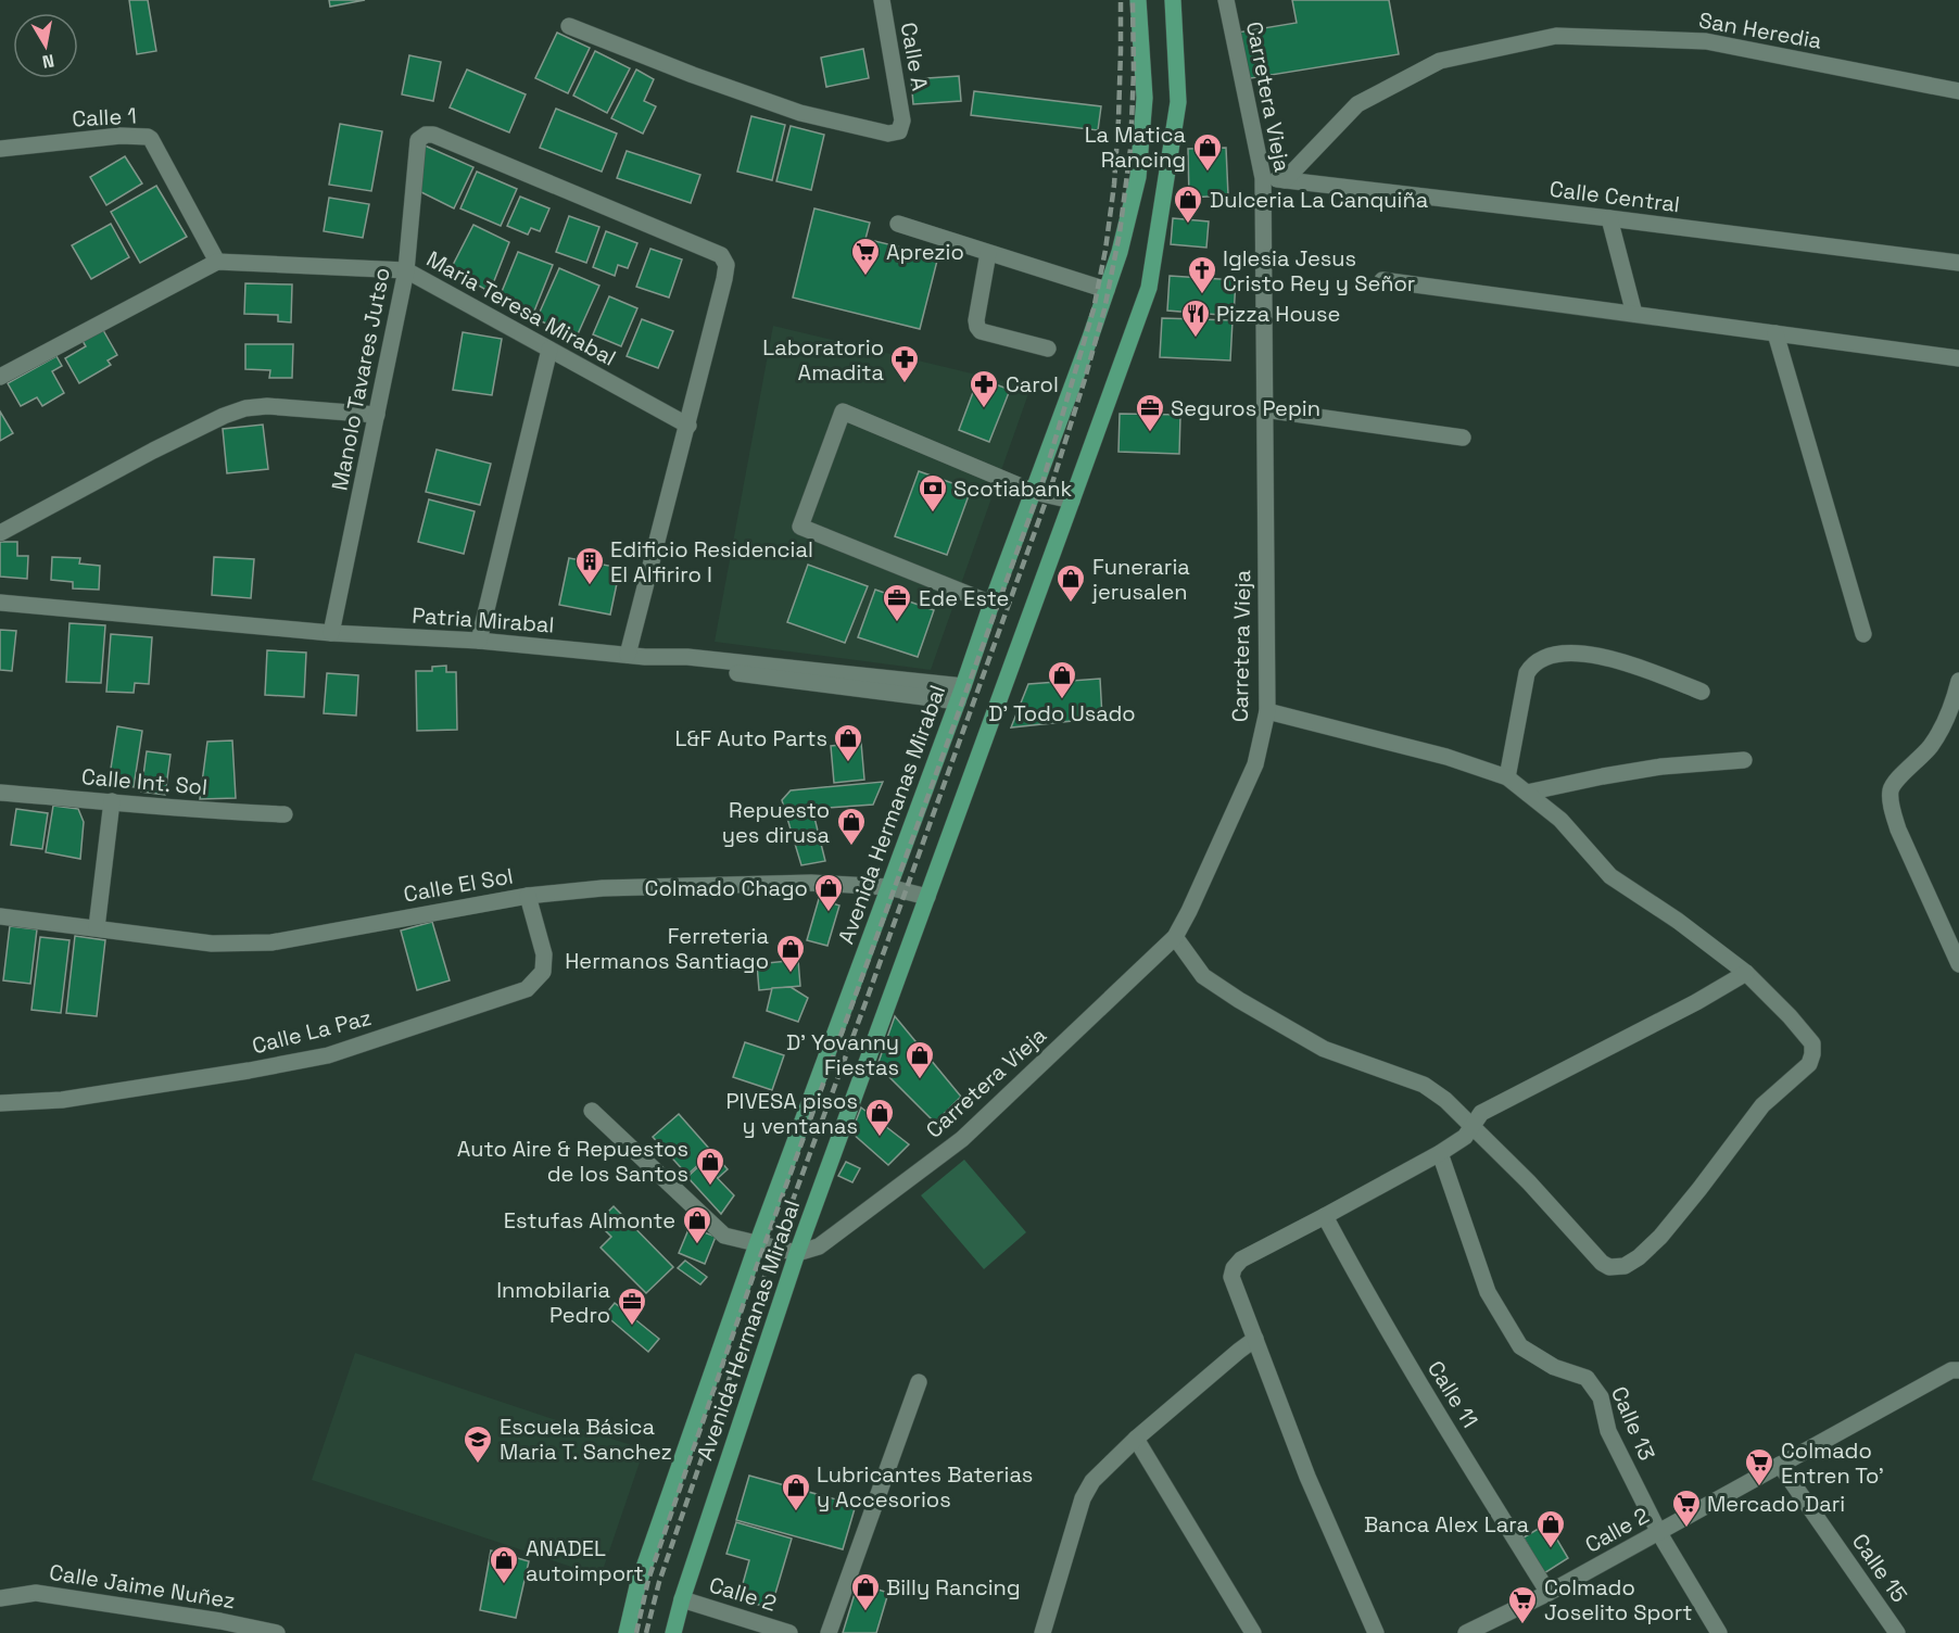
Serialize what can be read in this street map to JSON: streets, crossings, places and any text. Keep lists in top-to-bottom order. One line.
{"streets":{"main road":["Avenida Hermanas Mirabal"],"street":["San Heredia","Calle A","Carretera Vieja","Calle 1","Calle Central","Maria Teresa Mirabal","Manolo Tavares Jutso","Patria Mirabal","Calle Int. Sol","Calle El Sol","Calle La Paz","Calle 11","Calle 13","Calle 2","Calle 15","Calle Jaime Nuñez"]},"crossings":[["San Heredia","Calle Central"],["Carretera Vieja","Calle Central"],["Carretera Vieja","Avenida Hermanas Mirabal"],["Calle 1","Maria Teresa Mirabal"],["Maria Teresa Mirabal","Manolo Tavares Jutso"],["Manolo Tavares Jutso","Patria Mirabal"],["Patria Mirabal","Avenida Hermanas Mirabal"],["Avenida Hermanas Mirabal","Calle El Sol"],["Avenida Hermanas Mirabal","Calle 2"],["Calle El Sol","Calle La Paz"],["Calle 11","Calle 2"],["Calle 13","Calle 2"],["Calle 2","Calle 15"]],"places":{"shop":["La Matica Rancing","Dulceria La Canquiña","Funeraria jerusalen","D' Todo Usado","L&F Auto Parts","Repuesto yes dirusa","Colmado Chago","Ferreteria Hermanos Santiago","D' Yovanny Fiestas","PIVESA pisos y ventanas","Auto Aire & Repuestos de los Santos","Estufas Almonte","Lubricantes Baterias y Accesorios","Banca Alex Lara","ANADEL autoimport","Billy Rancing"],"supermarket":["Aprezio","Colmado Entren To'","Mercado Dari","Colmado Joselito Sport"],"church":["Iglesia Jesus Cristo Rey y Señor"],"restaurant":["Pizza House"],"pharmacy":["Laboratorio Amadita","Carol"],"office":["Seguros Pepin","Ede Este","Inmobilaria Pedro"],"bank":["Scotiabank"],"building":["Edificio Residencial El Alfiriro I"],"school or university":["Escuela Básica Maria T. Sanchez"]},"north":"bottom"}
